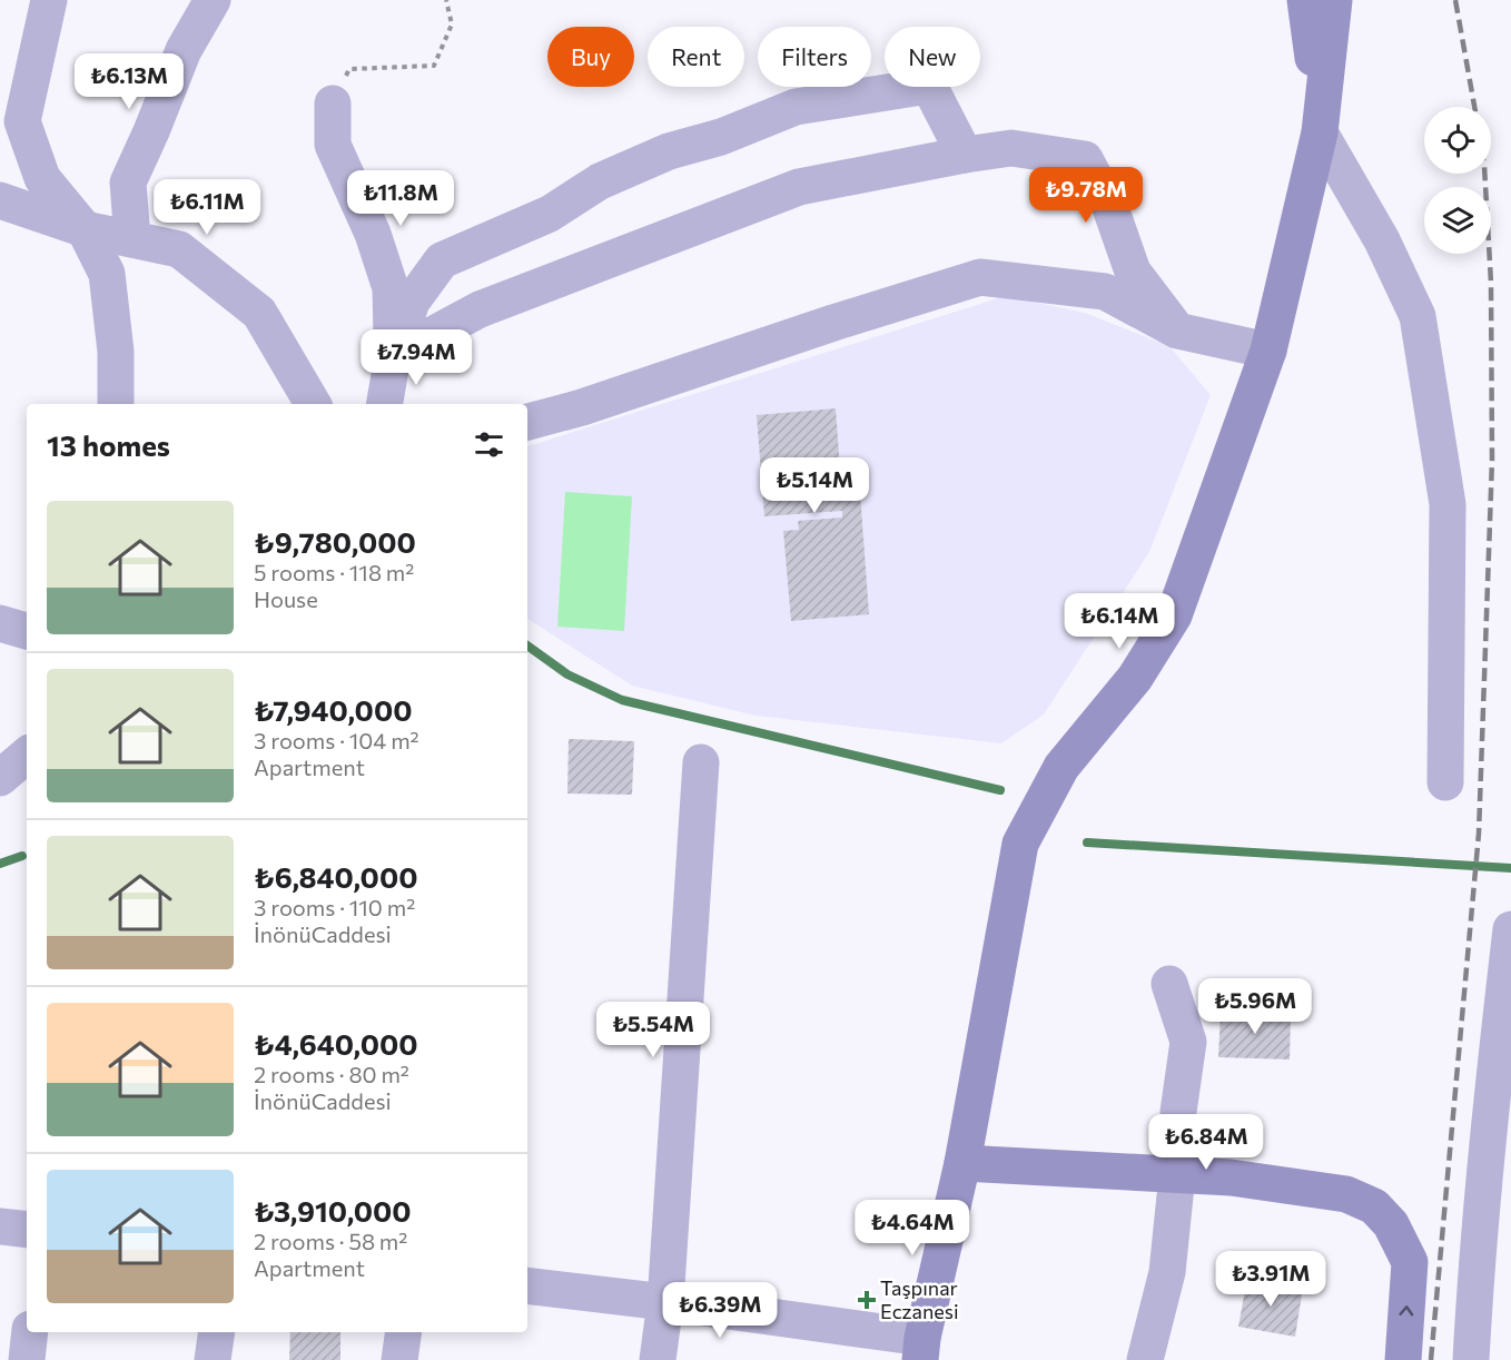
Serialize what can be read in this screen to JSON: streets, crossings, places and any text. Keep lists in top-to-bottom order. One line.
{"places":{"health":["Taşpınar Eczanesi"]},"page":{"chip":["Buy","Rent","Filters","New"],"price":["₺6.13M","₺9.78M","₺11.8M","₺6.11M","₺7.94M","₺5.14M","₺6.14M","₺5.96M","₺5.54M","₺6.84M","₺4.64M","₺3.91M","₺6.39M"],"heading":"13 homes","list":[{"name":"₺9,780,000","note":"5 rooms · 118 m² · House"},{"name":"₺7,940,000","note":"3 rooms · 104 m² · Apartment"},{"name":"₺6,840,000","note":"3 rooms · 110 m² · İnönüCaddesi"},{"name":"₺4,640,000","note":"2 rooms · 80 m² · İnönüCaddesi"},{"name":"₺3,910,000","note":"2 rooms · 58 m² · Apartment"}]}}
